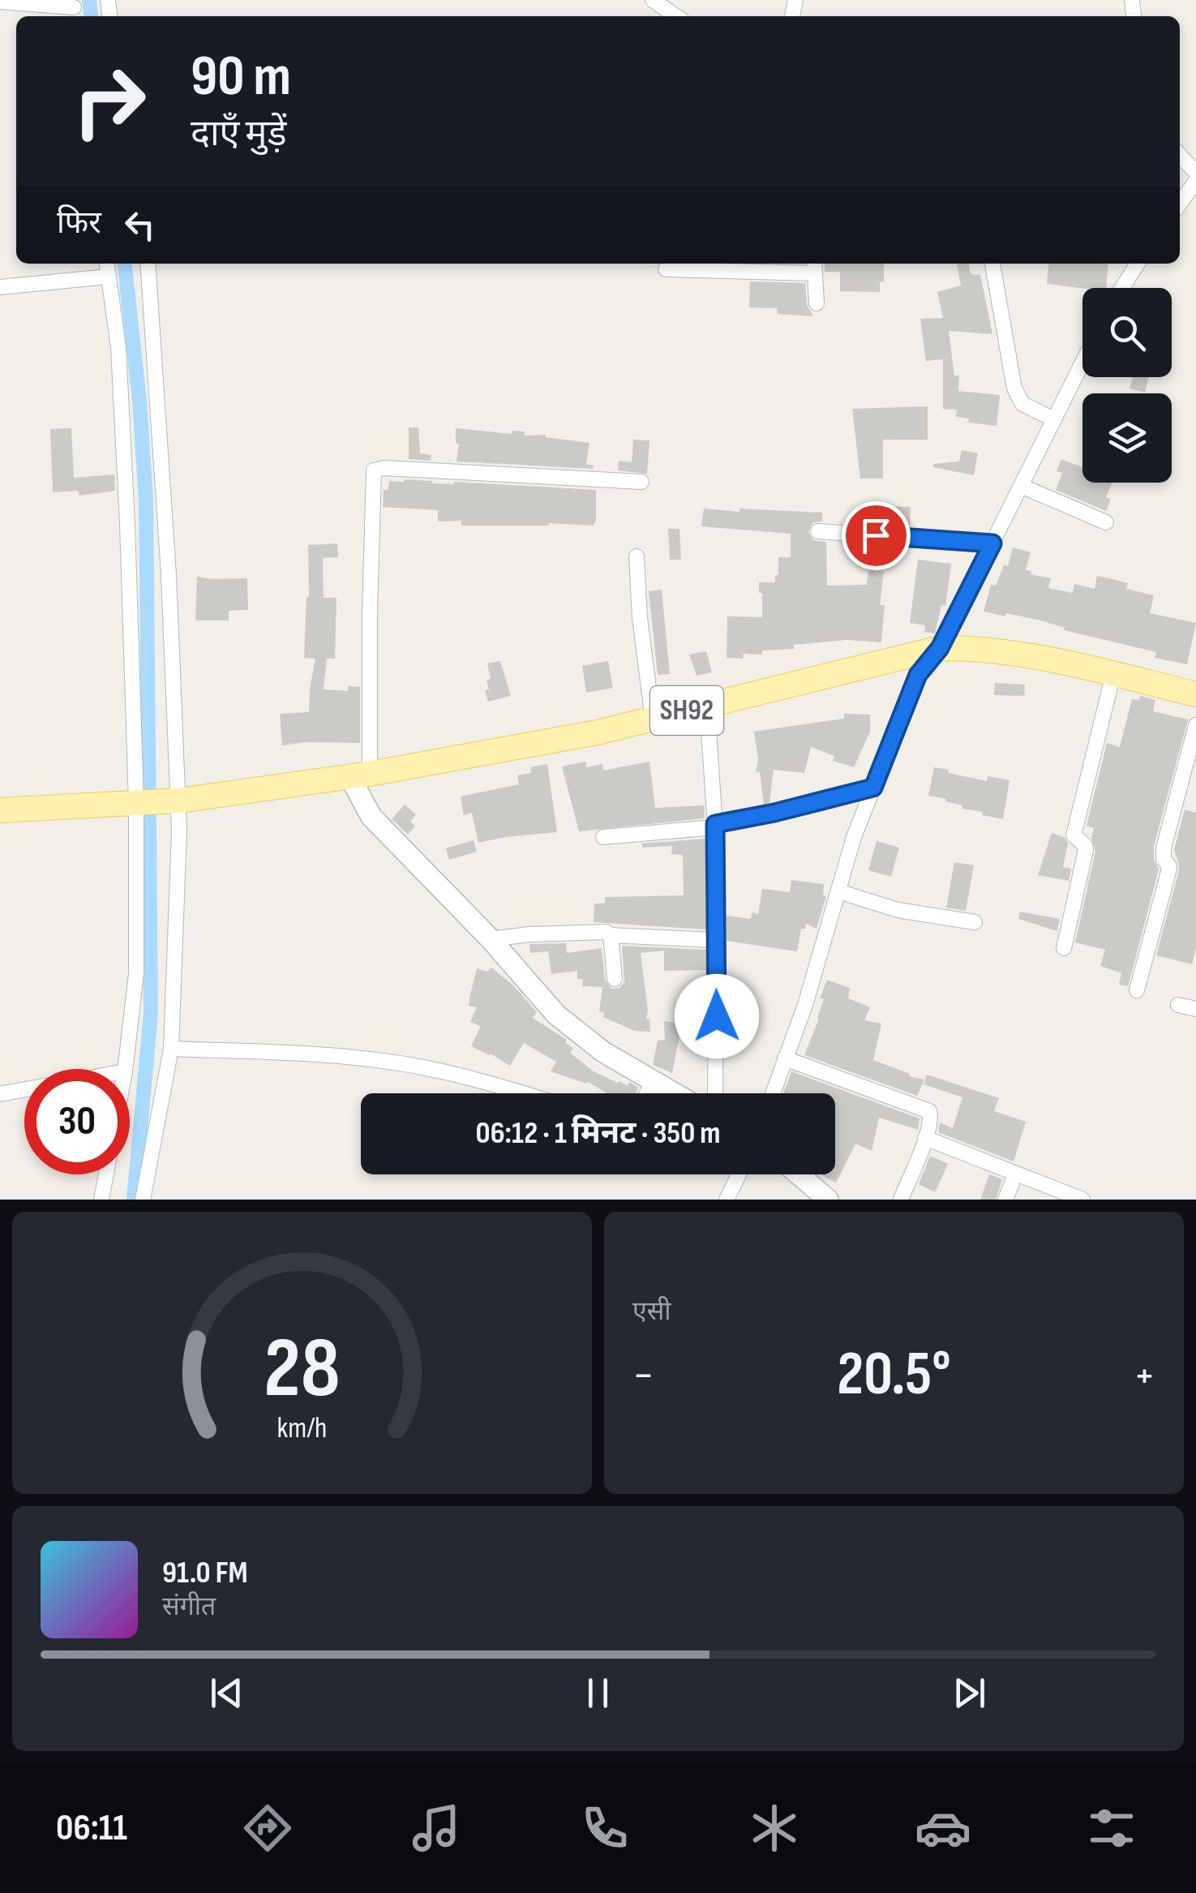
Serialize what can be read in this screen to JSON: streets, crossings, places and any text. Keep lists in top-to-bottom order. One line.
{"streets":{"main road":["SH92"]},"page":{"turn":["90 m","दाएँ मुड़ें"],"then":"फिर","limit":"30","trip":"06:12 · 1 मिनट · 350 m","tile":"एसी","heat":["−","20.5°","+"],"song":["91.0 FM","संगीत"],"tabs":"06:11","gauge":["28","km/h"]}}
